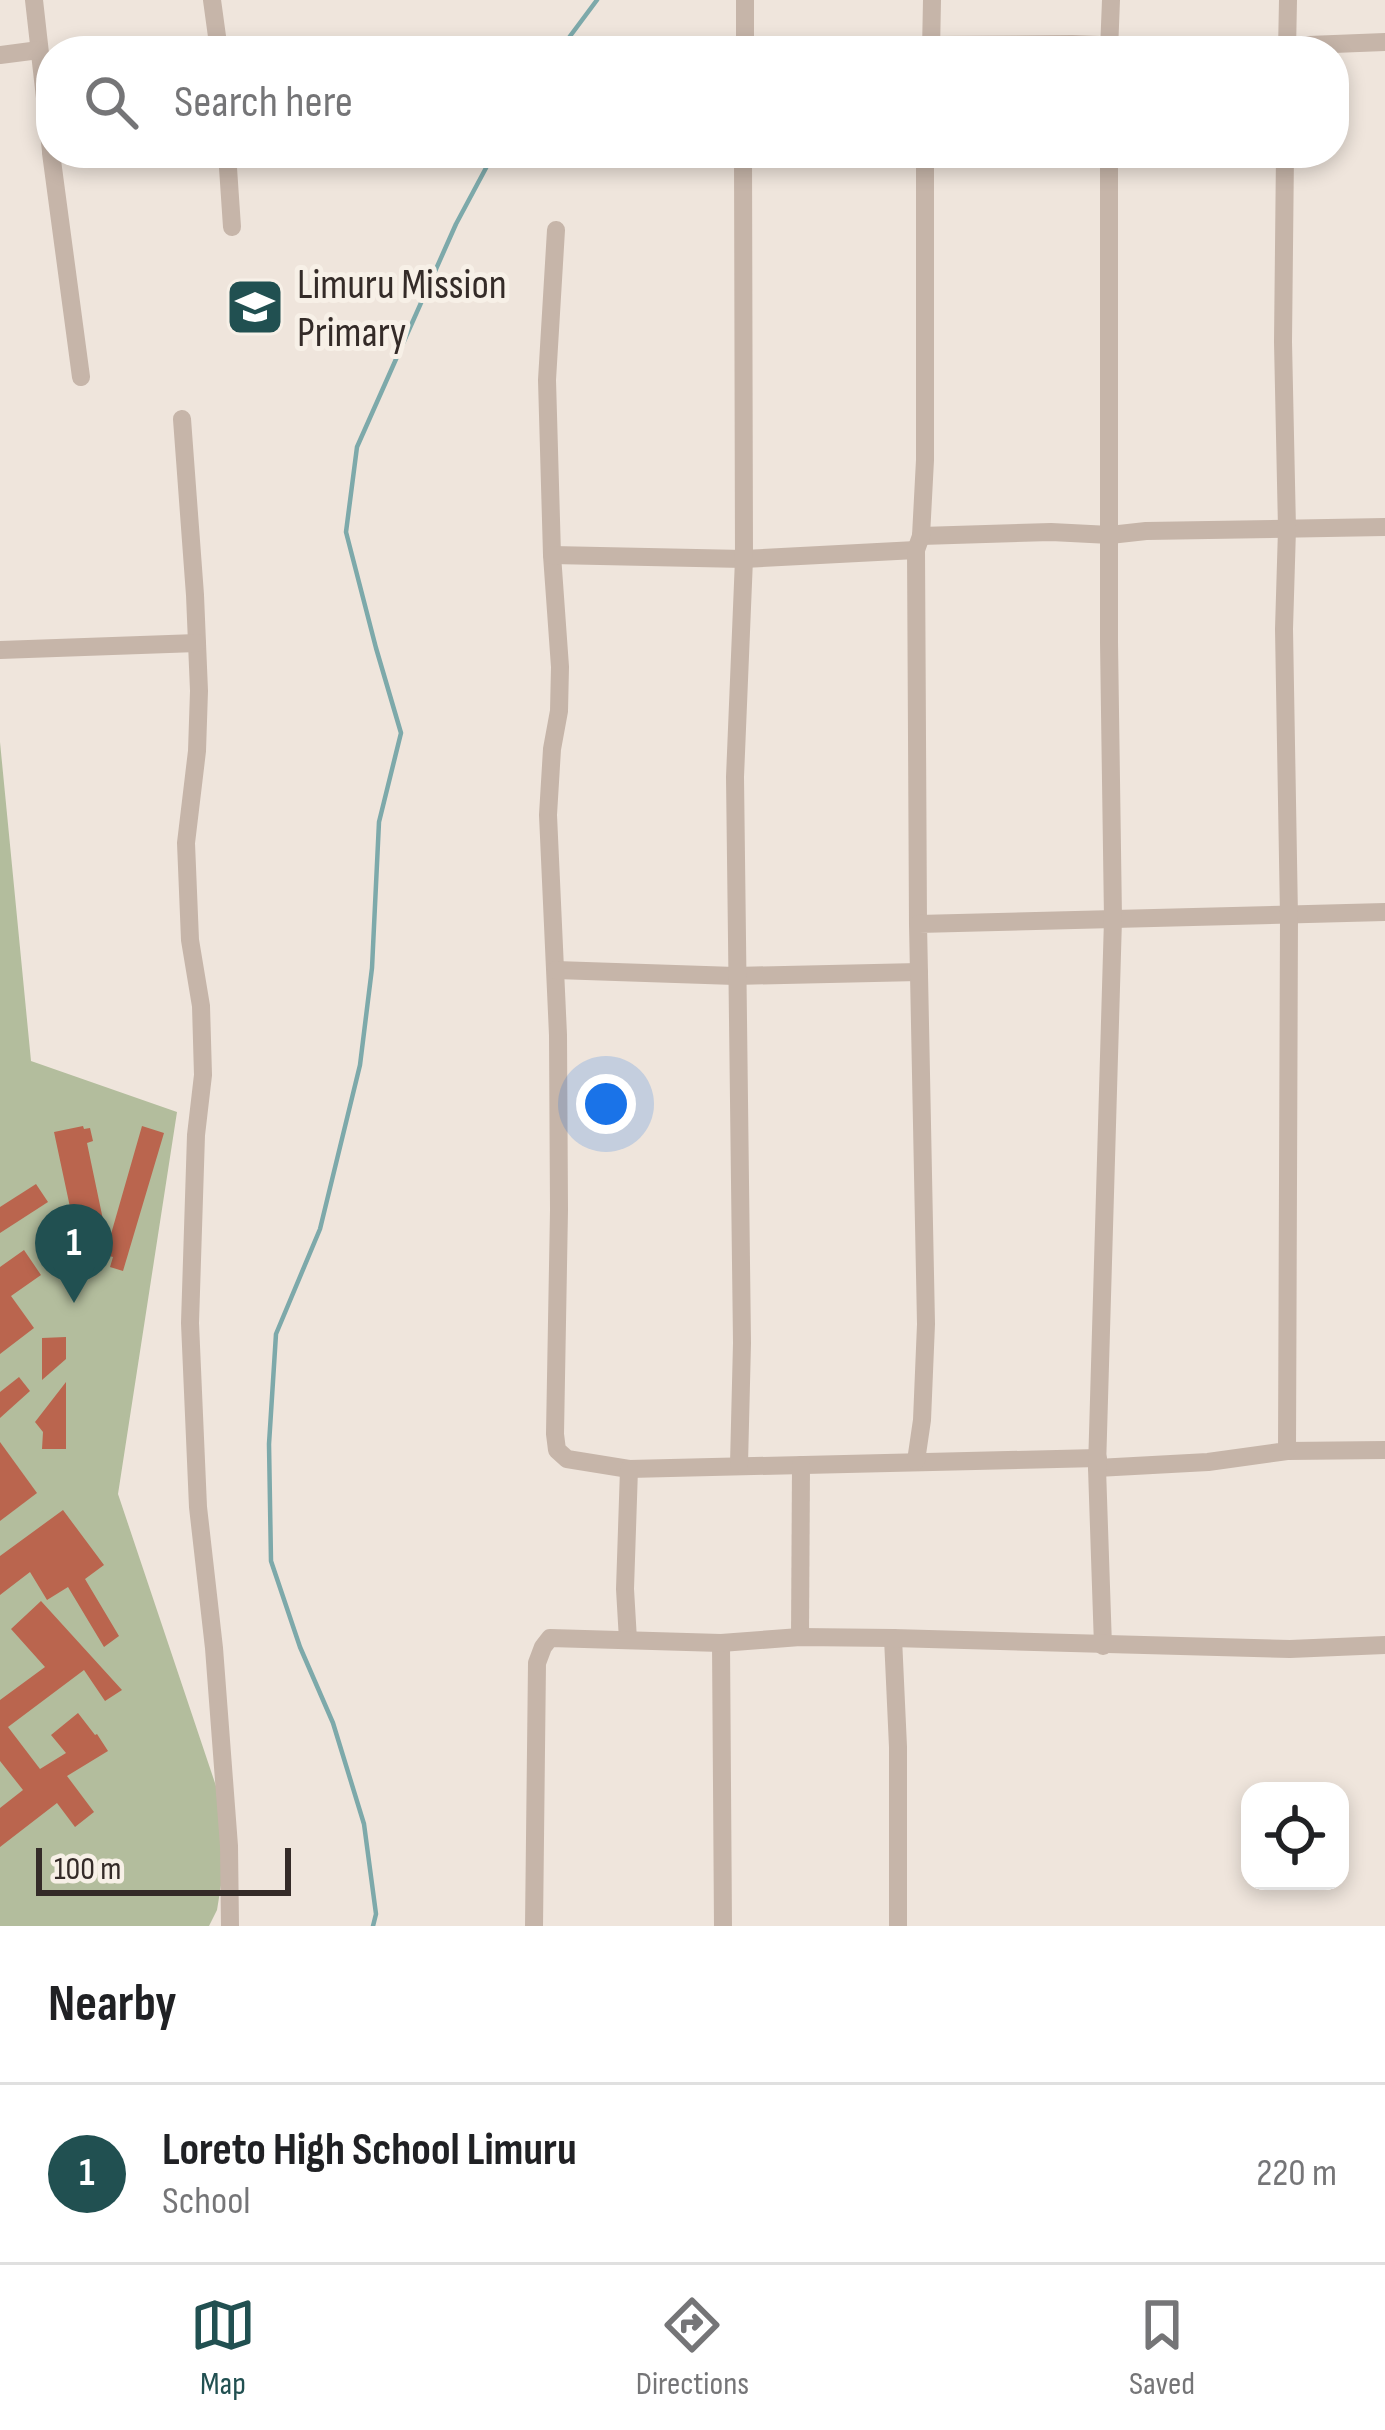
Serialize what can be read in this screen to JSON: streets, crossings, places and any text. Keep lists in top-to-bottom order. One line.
{"places":{"school or university":["Limuru Mission Primary"]},"scale_bar":"100 m","page":{"search":"Search here","pins":"1","scale":"100 m","heading":"Nearby","list":[{"mark":"1","name":"Loreto High School Limuru","note":"School","value":"220 m"}],"nav":["Map","Directions","Saved"]}}
